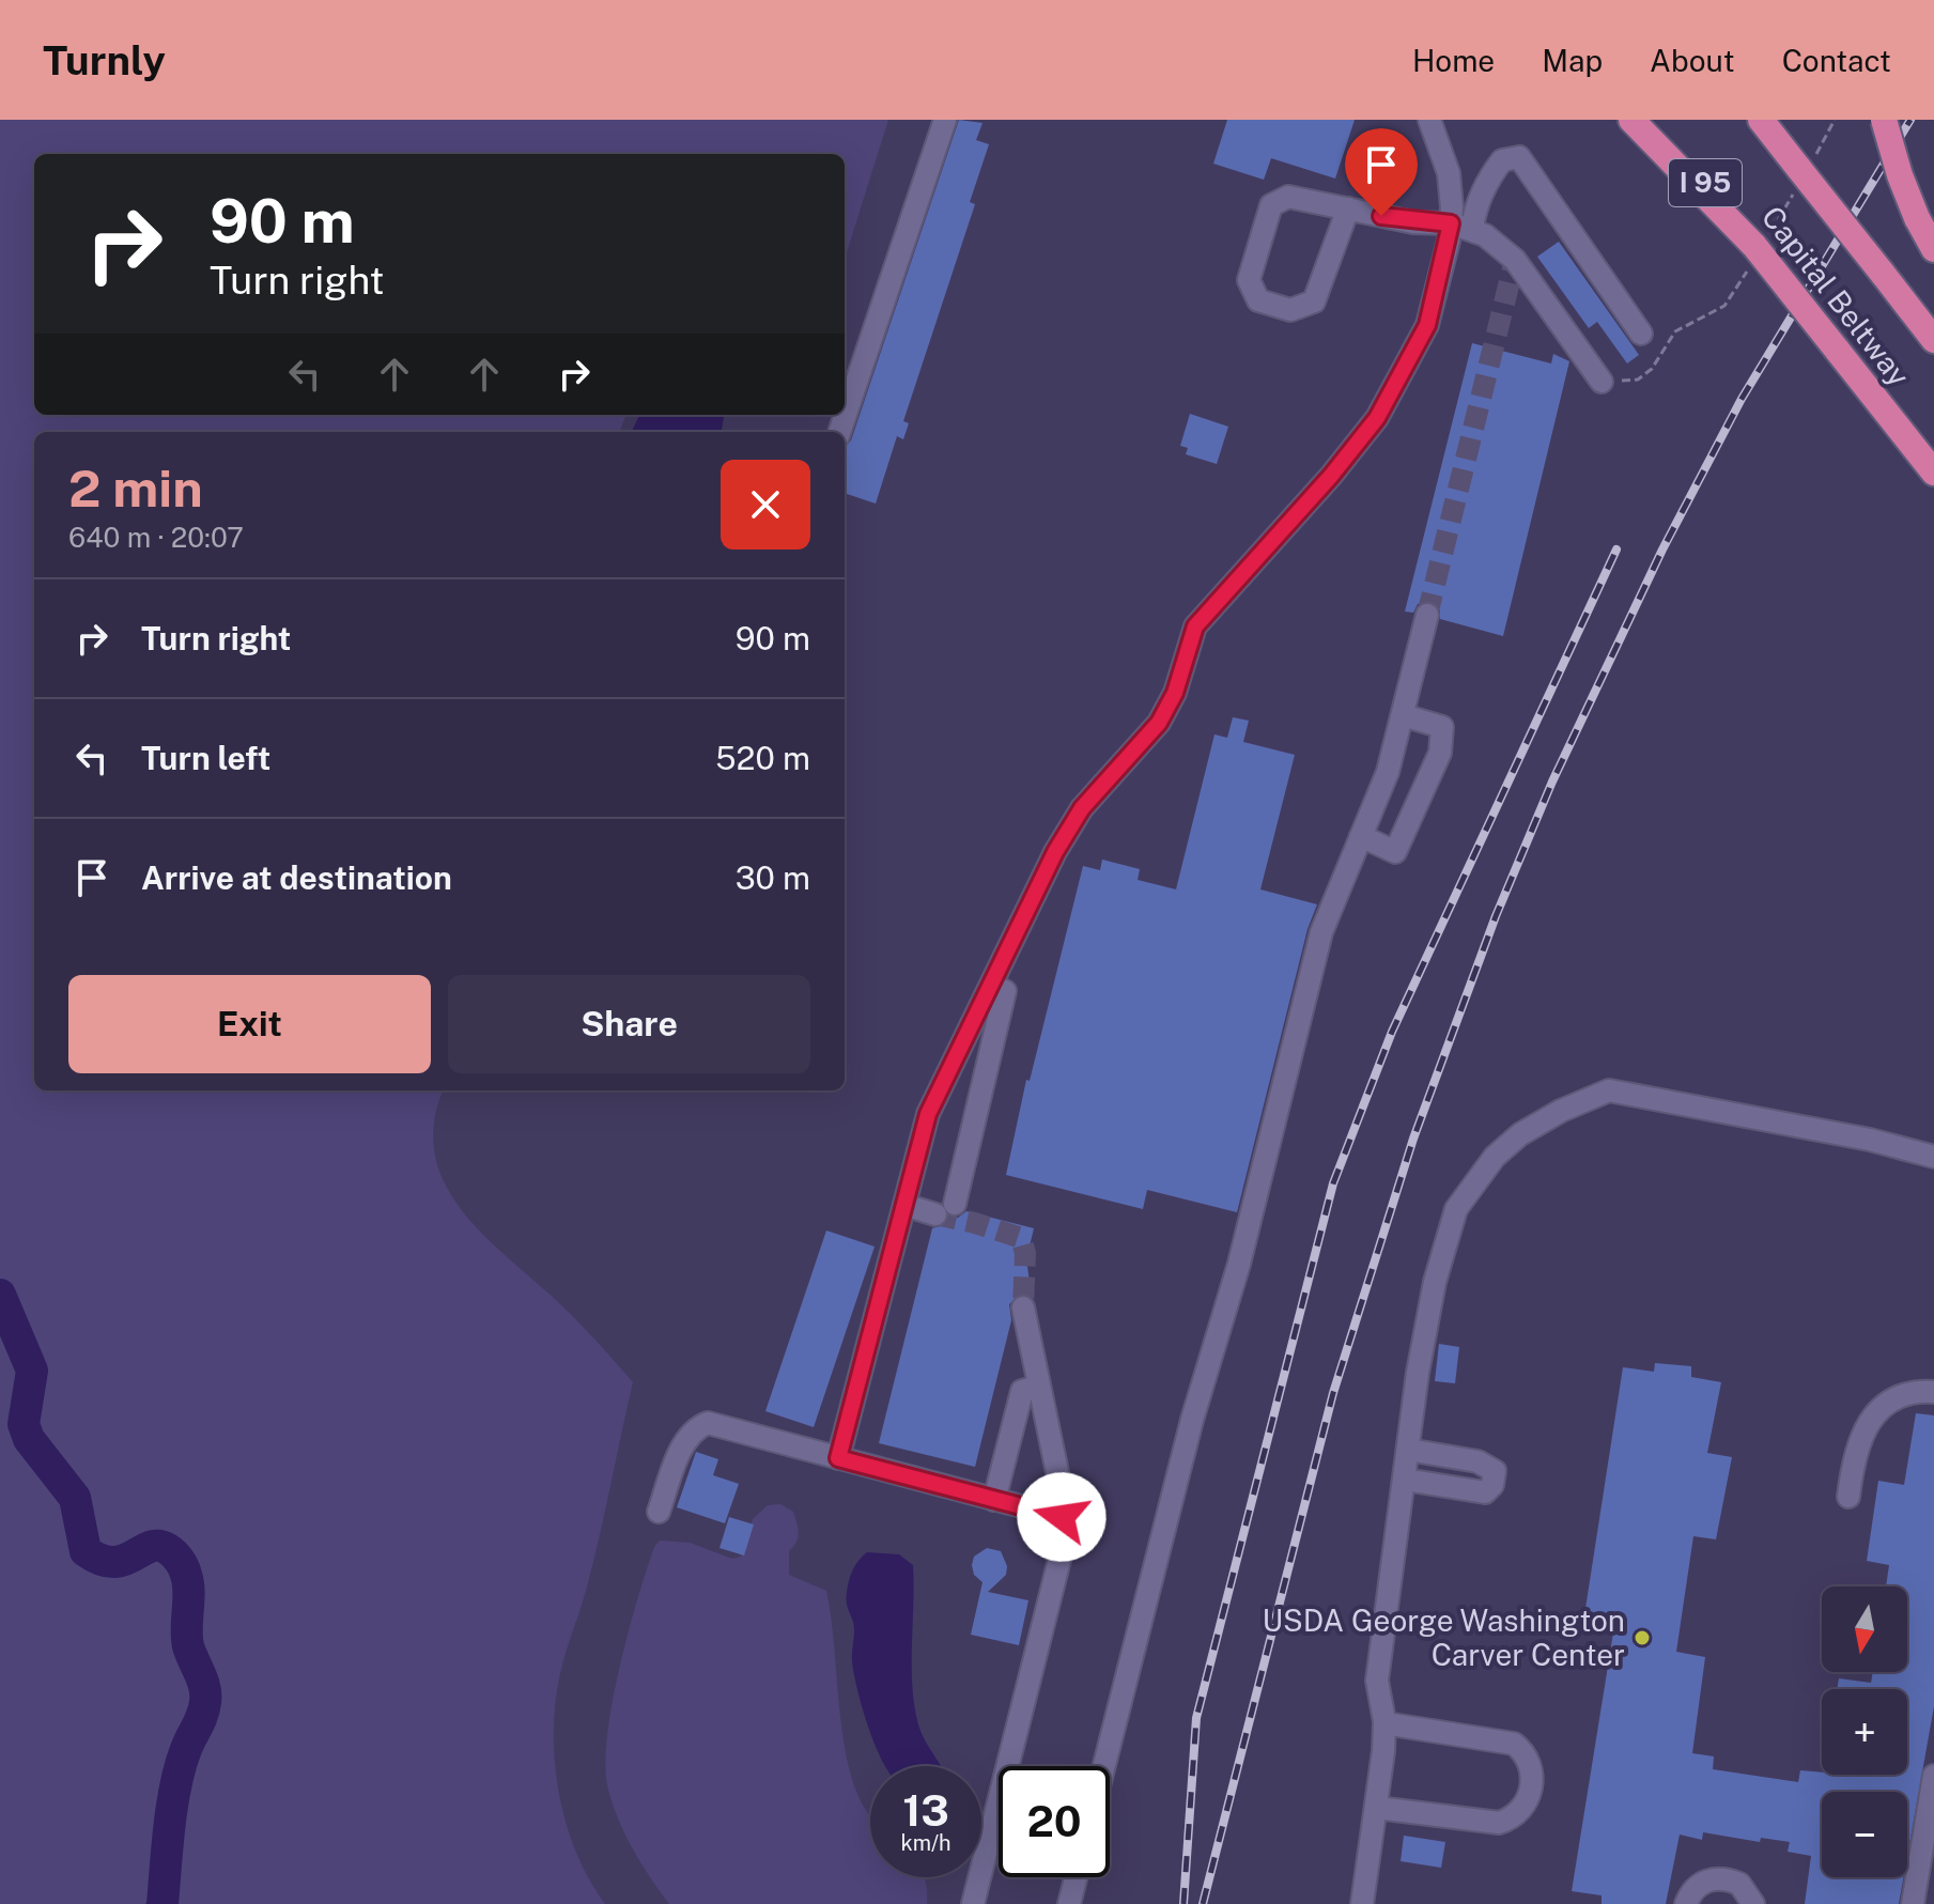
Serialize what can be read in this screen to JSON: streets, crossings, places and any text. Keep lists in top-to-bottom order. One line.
{"streets":{"highway":["I 95","Capital Beltway"]},"places":["USDA George Washington Carver Center"],"north":"bottom","page":{"header":"Turnly","nav":["Home","Map","About","Contact"],"turn":["90 m","Turn right"],"heading":["2 min","640 m · 20:07"],"list":[{"name":"Turn right","value":"90 m"},{"name":"Turn left","value":"520 m"},{"name":"Arrive at destination","value":"30 m"}],"buttons":["Exit","Share"],"map_buttons":["+","−"],"speed":"13 km/h","limit":"20"}}
